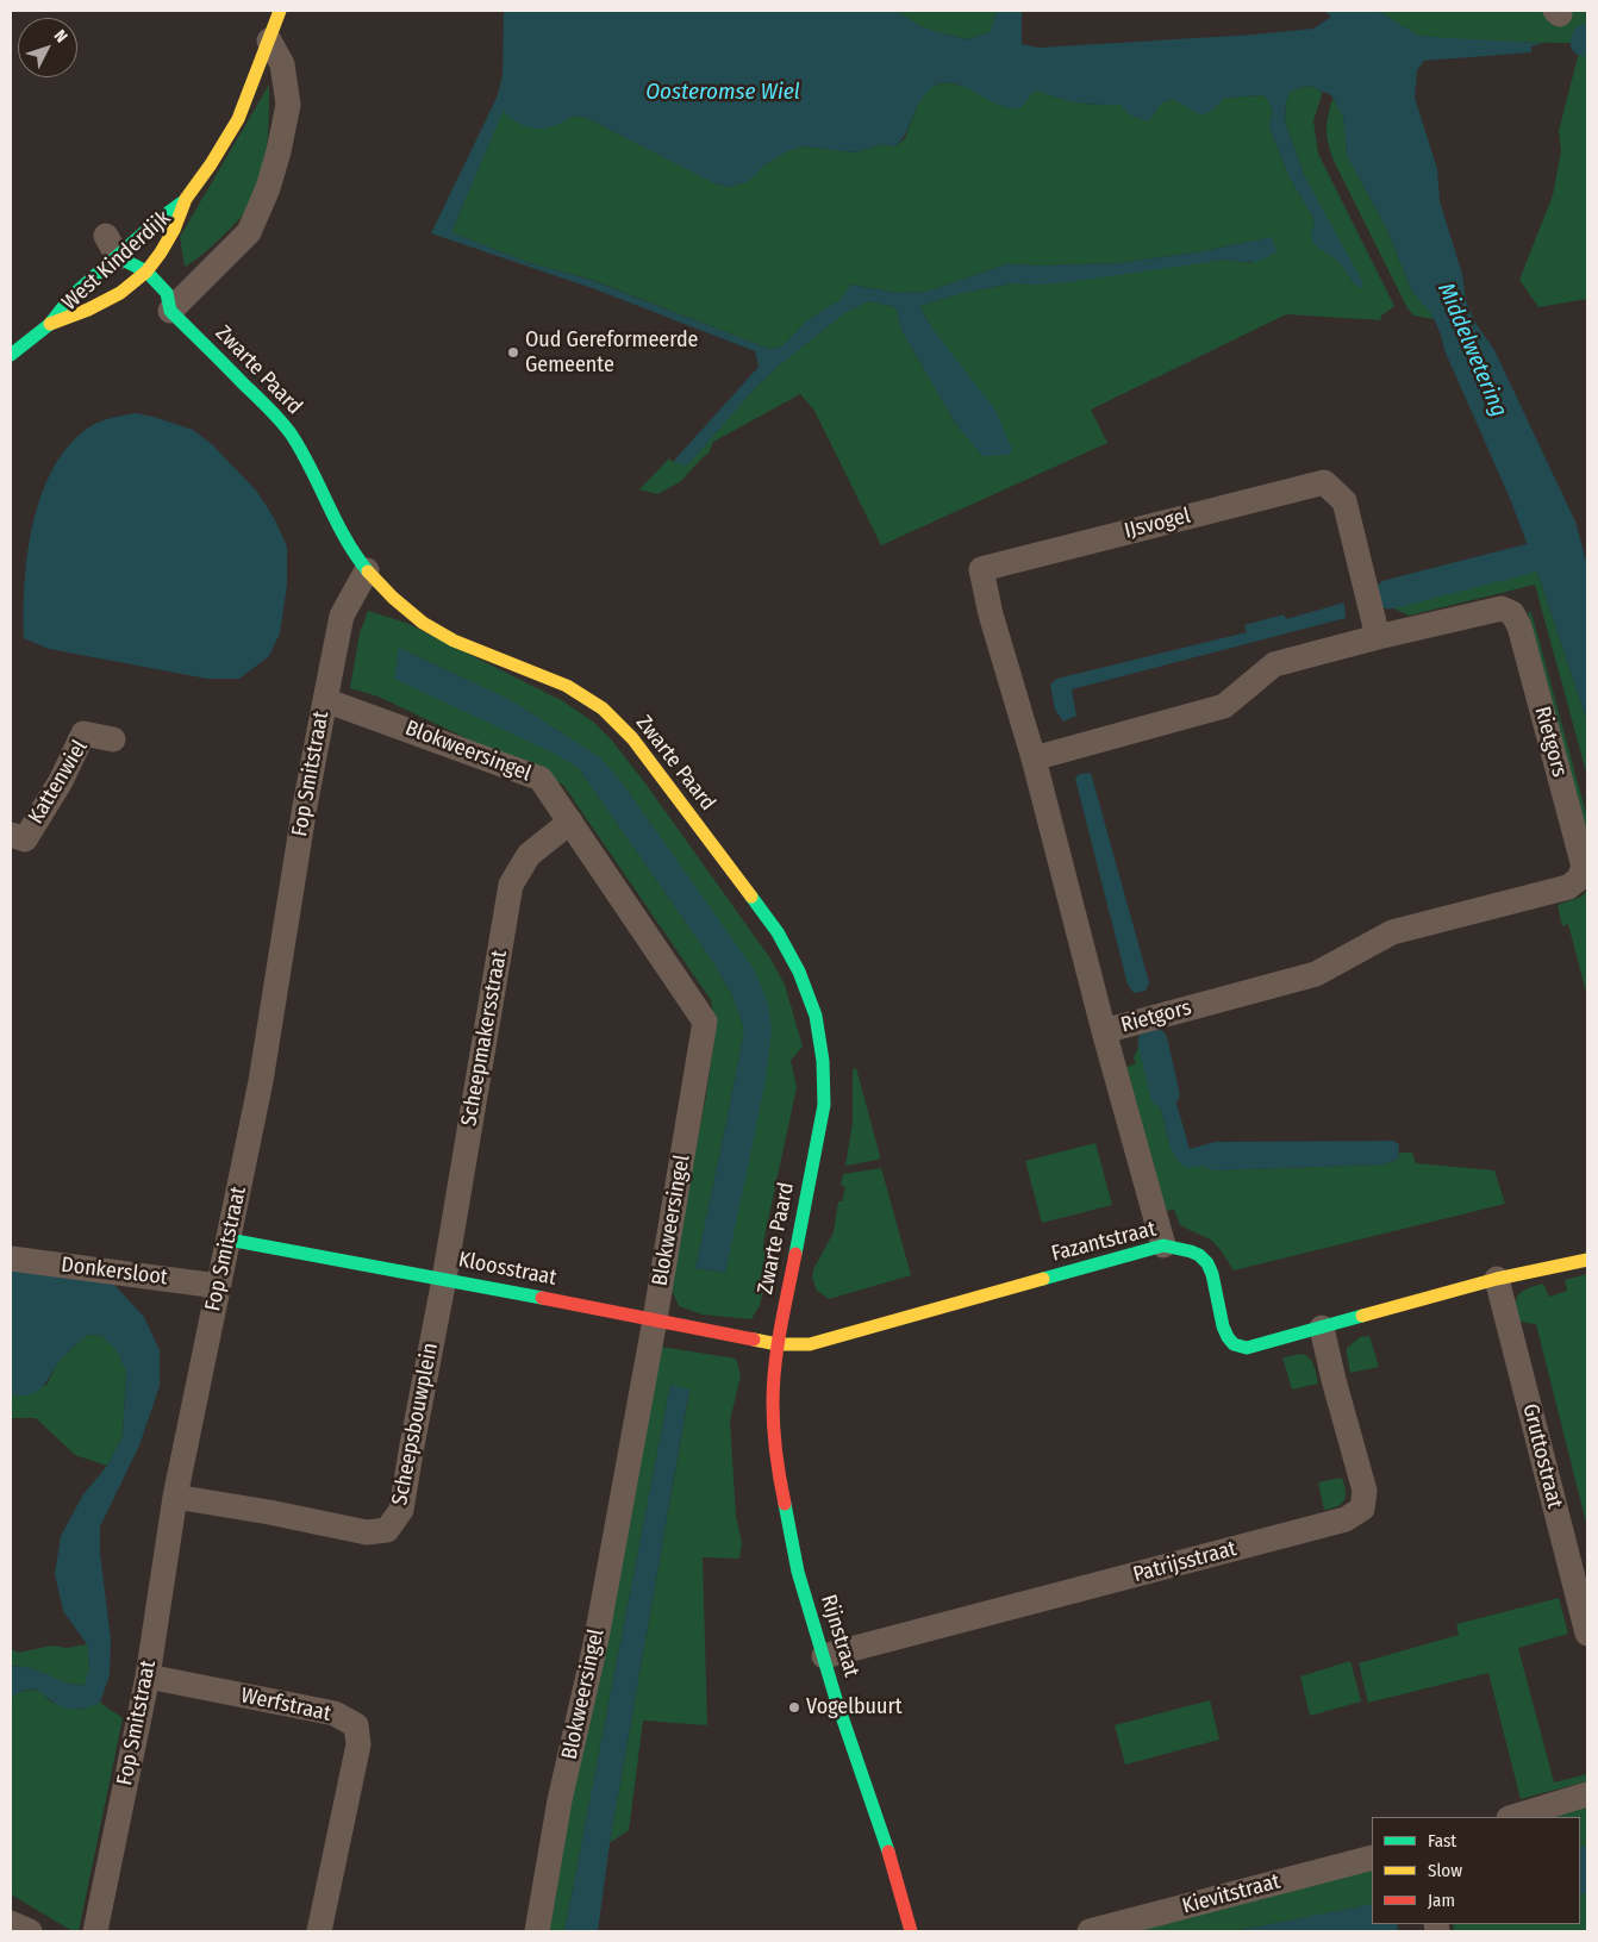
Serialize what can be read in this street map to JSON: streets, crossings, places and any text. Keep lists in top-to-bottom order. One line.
{"streets":{"street":["West Kinderdijk","Zwarte Paard","IJsvogel","Rietgors","Blokweersingel","Fop Smitstraat","Kattenwiel","Scheepmakersstraat","Fazantstraat","Kloosstraat","Donkersloot","Scheepsbouwplein","Gruttostraat","Patrijsstraat","Rijnstraat","Werfstraat","Kievitstraat"]},"crossings":[["West Kinderdijk","Zwarte Paard"],["Zwarte Paard","Fop Smitstraat"],["Zwarte Paard","Fazantstraat"],["Zwarte Paard","Kloosstraat"],["Zwarte Paard","Rijnstraat"],["IJsvogel","Rietgors"],["Rietgors","Fazantstraat"],["Blokweersingel","Fop Smitstraat"],["Blokweersingel","Scheepmakersstraat"],["Blokweersingel","Kloosstraat"],["Fop Smitstraat","Kloosstraat"],["Fop Smitstraat","Donkersloot"],["Fop Smitstraat","Scheepsbouwplein"],["Fop Smitstraat","Werfstraat"],["Scheepmakersstraat","Kloosstraat"],["Scheepmakersstraat","Scheepsbouwplein"],["Fazantstraat","Kloosstraat"],["Fazantstraat","Gruttostraat"],["Fazantstraat","Patrijsstraat"],["Fazantstraat","Rijnstraat"],["Kloosstraat","Scheepsbouwplein"],["Kloosstraat","Rijnstraat"],["Patrijsstraat","Rijnstraat"]],"water":["Oosteromse Wiel","Middelwetering"],"places":["Oud Gereformeerde Gemeente","Vogelbuurt"],"legend":["Fast","Slow","Jam"],"north":"top right"}
